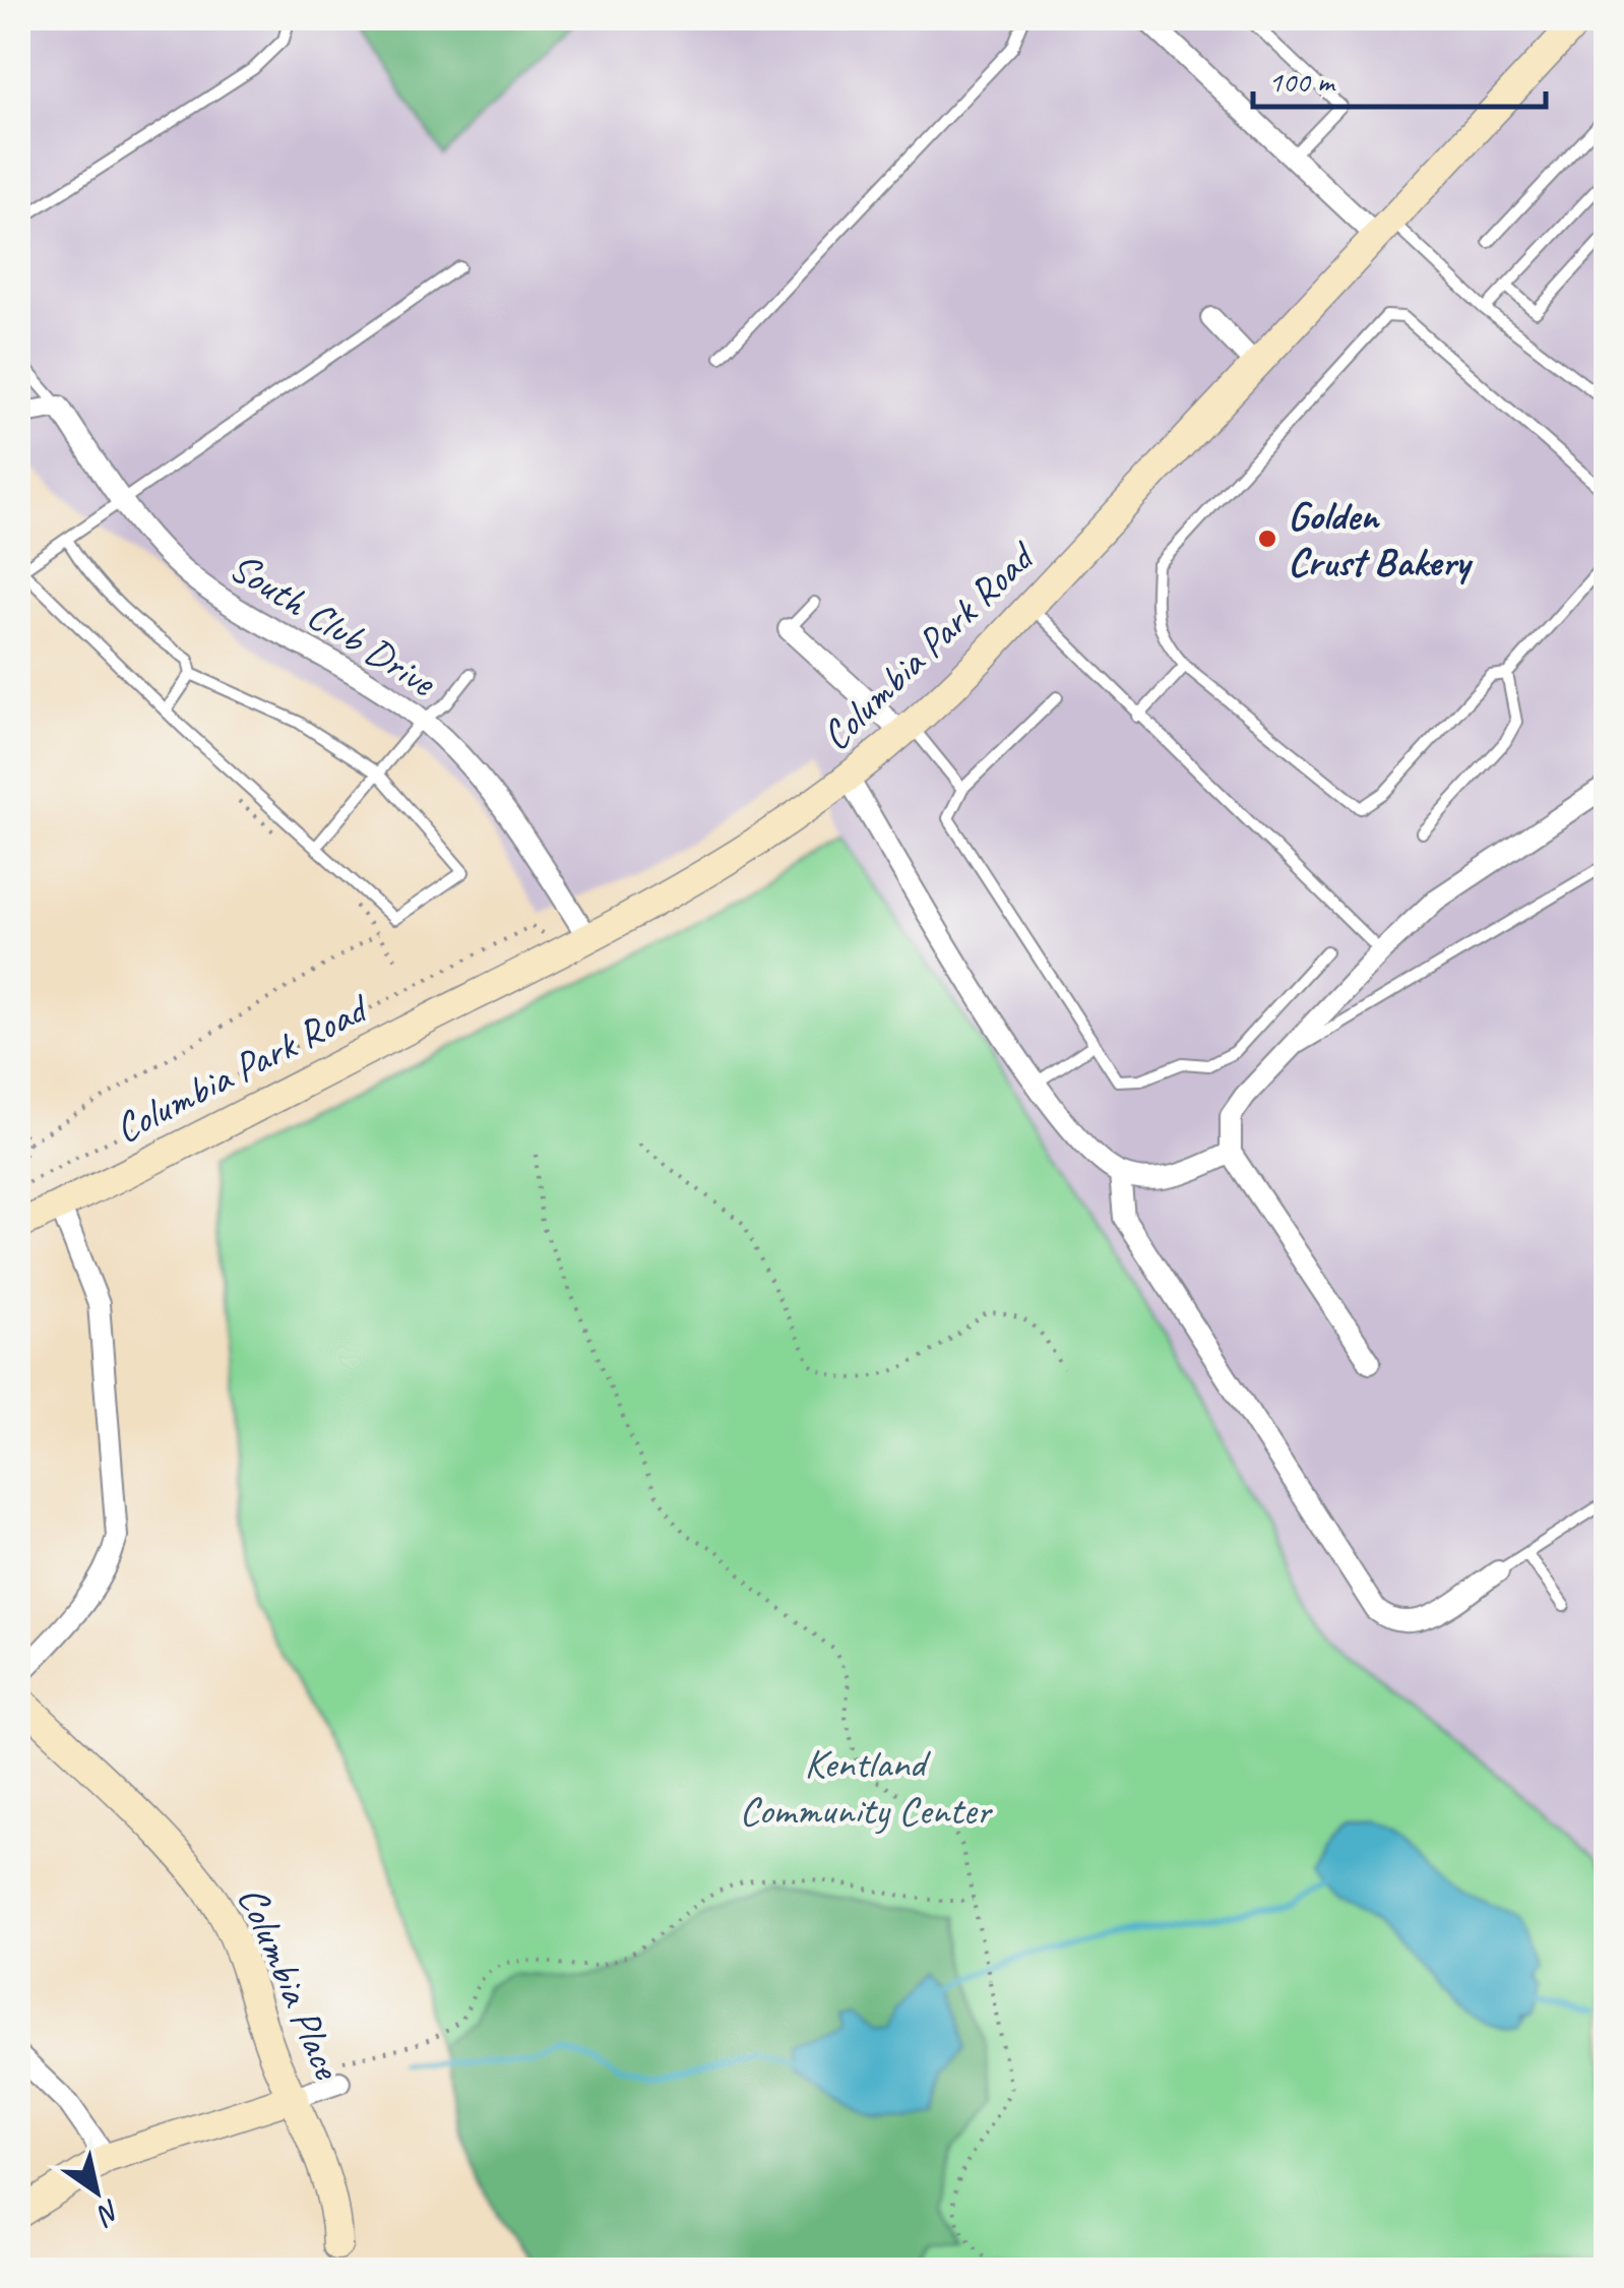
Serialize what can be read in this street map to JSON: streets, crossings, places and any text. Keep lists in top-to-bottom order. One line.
{"streets":{"street":["South Club Drive","Columbia Park Road","Columbia Place"]},"crossings":[["South Club Drive","Columbia Park Road"]],"parks":["Kentland Community Center"],"places":["Golden Crust Bakery"],"scale_bar":"100 m","north":"bottom right"}
